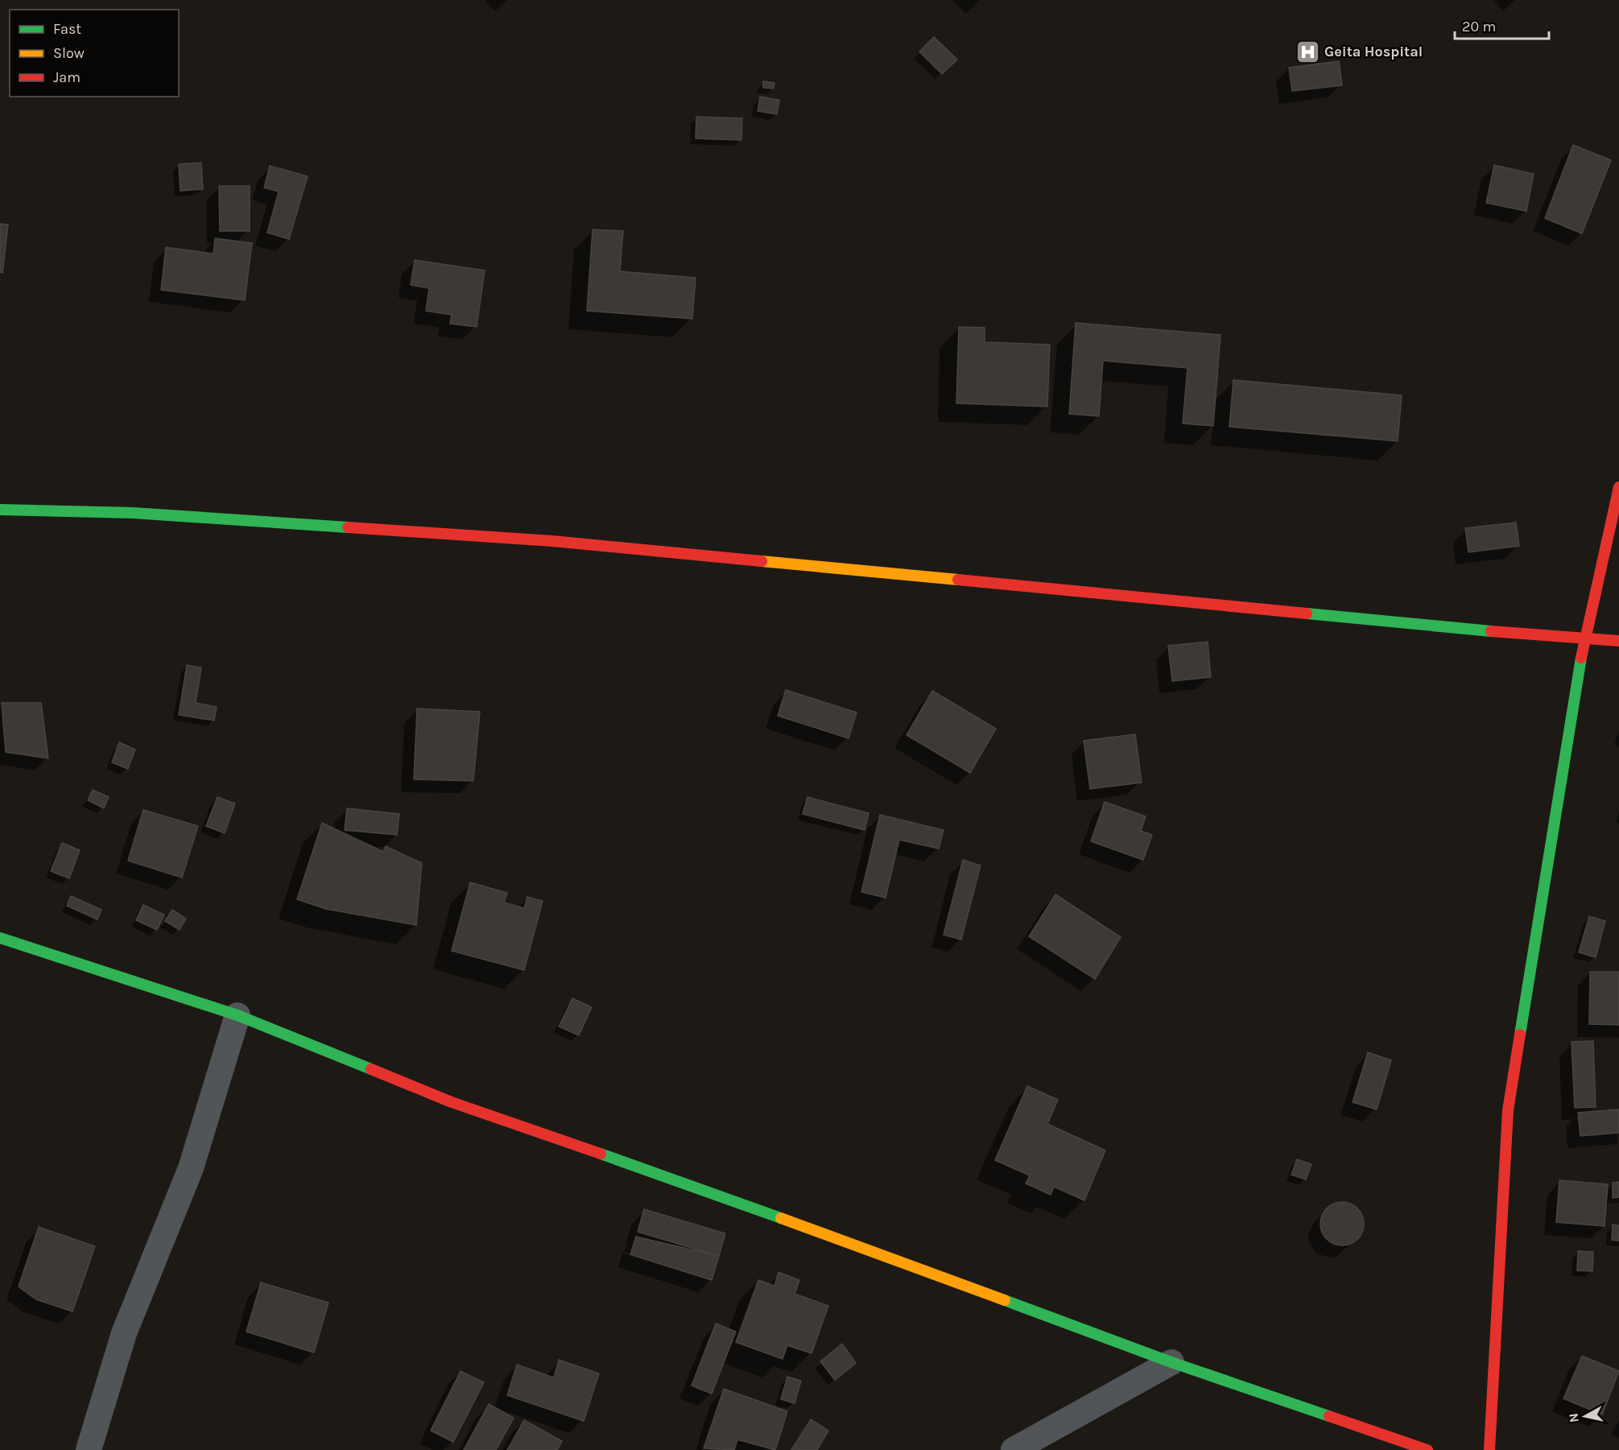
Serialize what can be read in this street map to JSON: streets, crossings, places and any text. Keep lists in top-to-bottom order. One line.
{"places":{"hospital":["Geita Hospital"]},"legend":["Fast","Slow","Jam"],"scale_bar":"20 m","north":"left"}
